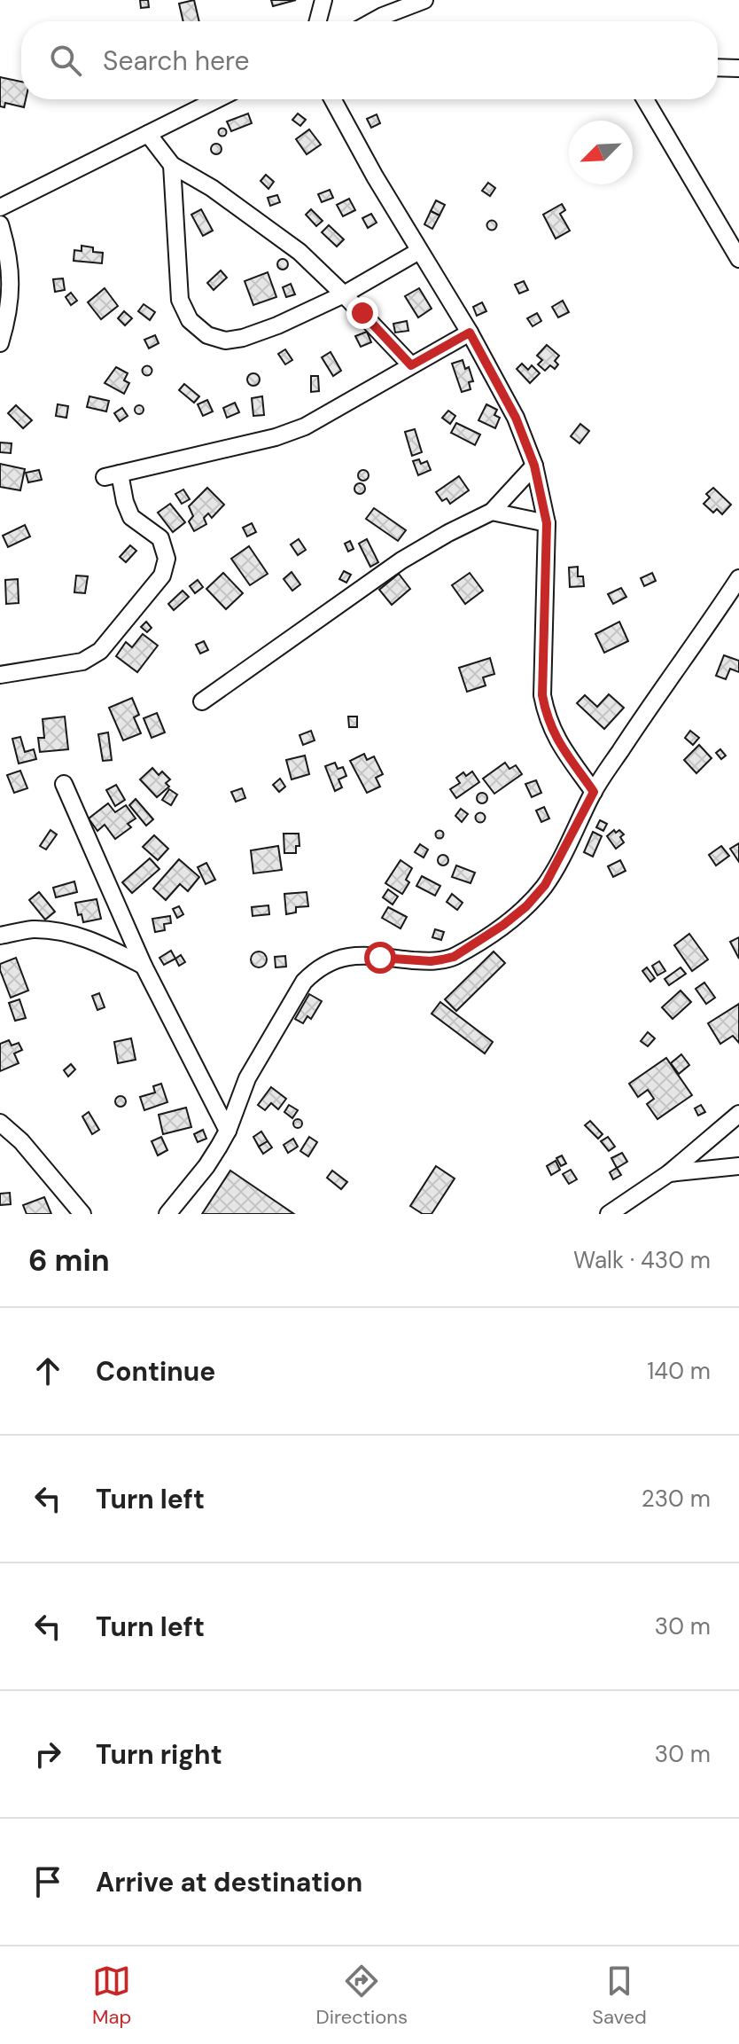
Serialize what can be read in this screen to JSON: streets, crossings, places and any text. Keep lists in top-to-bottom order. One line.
{"north":"bottom left","page":{"search":"Search here","heading":["6 min","Walk · 430 m"],"list":[["Continue","140 m"],["Turn left","230 m"],["Turn left","30 m"],["Turn right","30 m"],"Arrive at destination"],"nav":["Map","Directions","Saved"]}}
